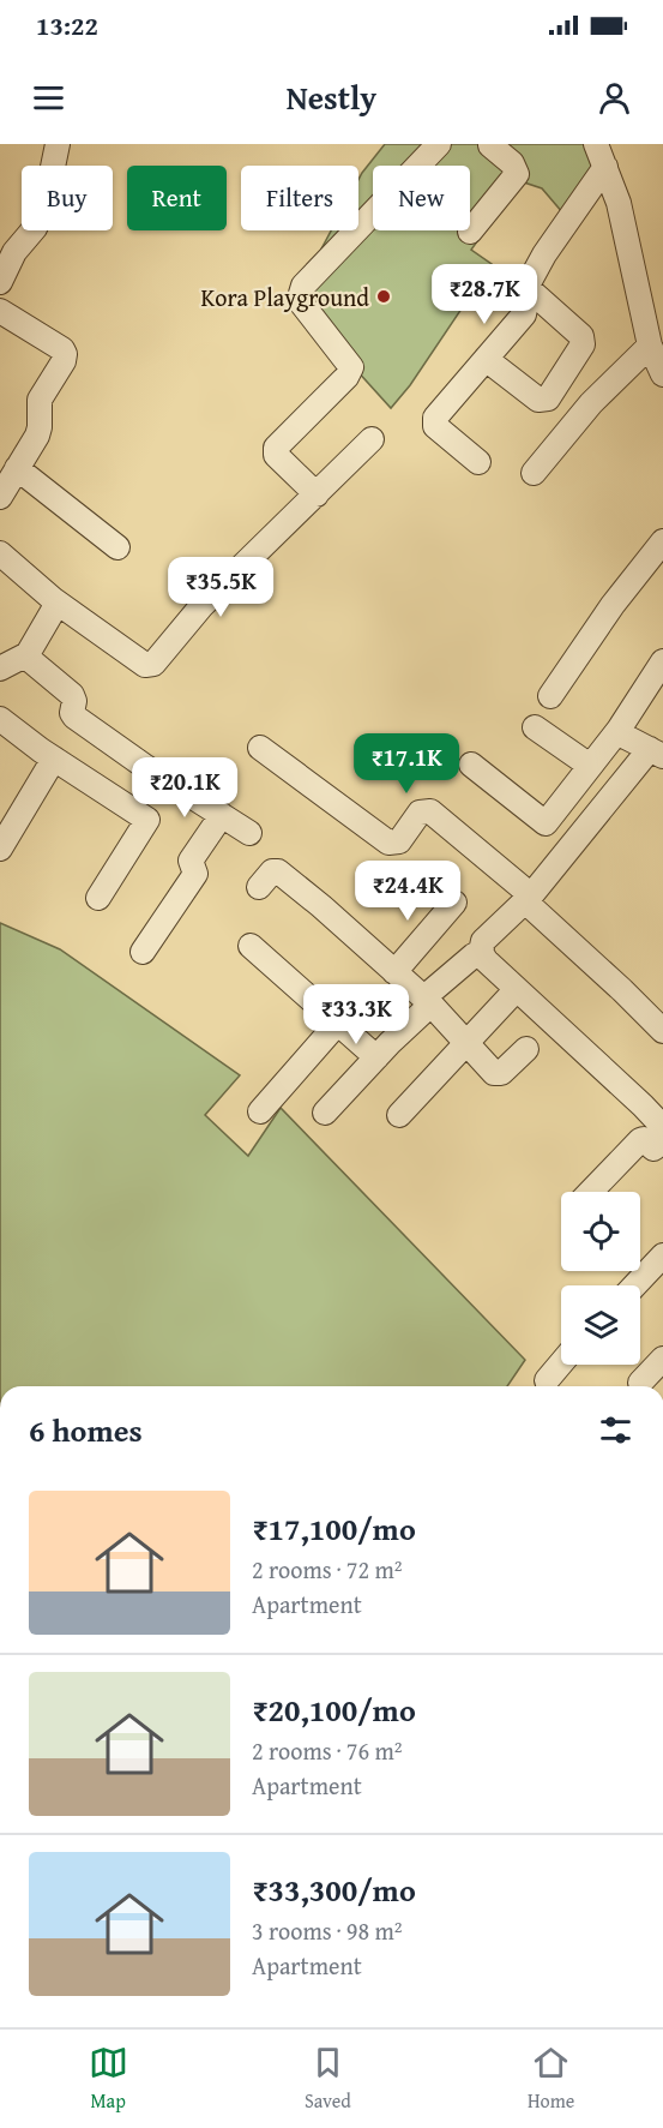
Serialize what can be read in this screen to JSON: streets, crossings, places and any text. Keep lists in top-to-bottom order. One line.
{"places":["Kora Playground"],"page":{"status":"13:22","header":"Nestly","chip":["Buy","Rent","Filters","New"],"price":["₹28.7K","₹35.5K","₹17.1K","₹20.1K","₹24.4K","₹33.3K"],"heading":"6 homes","list":[{"name":"₹17,100/mo","note":"2 rooms · 72 m² · Apartment"},{"name":"₹20,100/mo","note":"2 rooms · 76 m² · Apartment"},{"name":"₹33,300/mo","note":"3 rooms · 98 m² · Apartment"}],"tabs":["Map","Saved","Home"]}}
